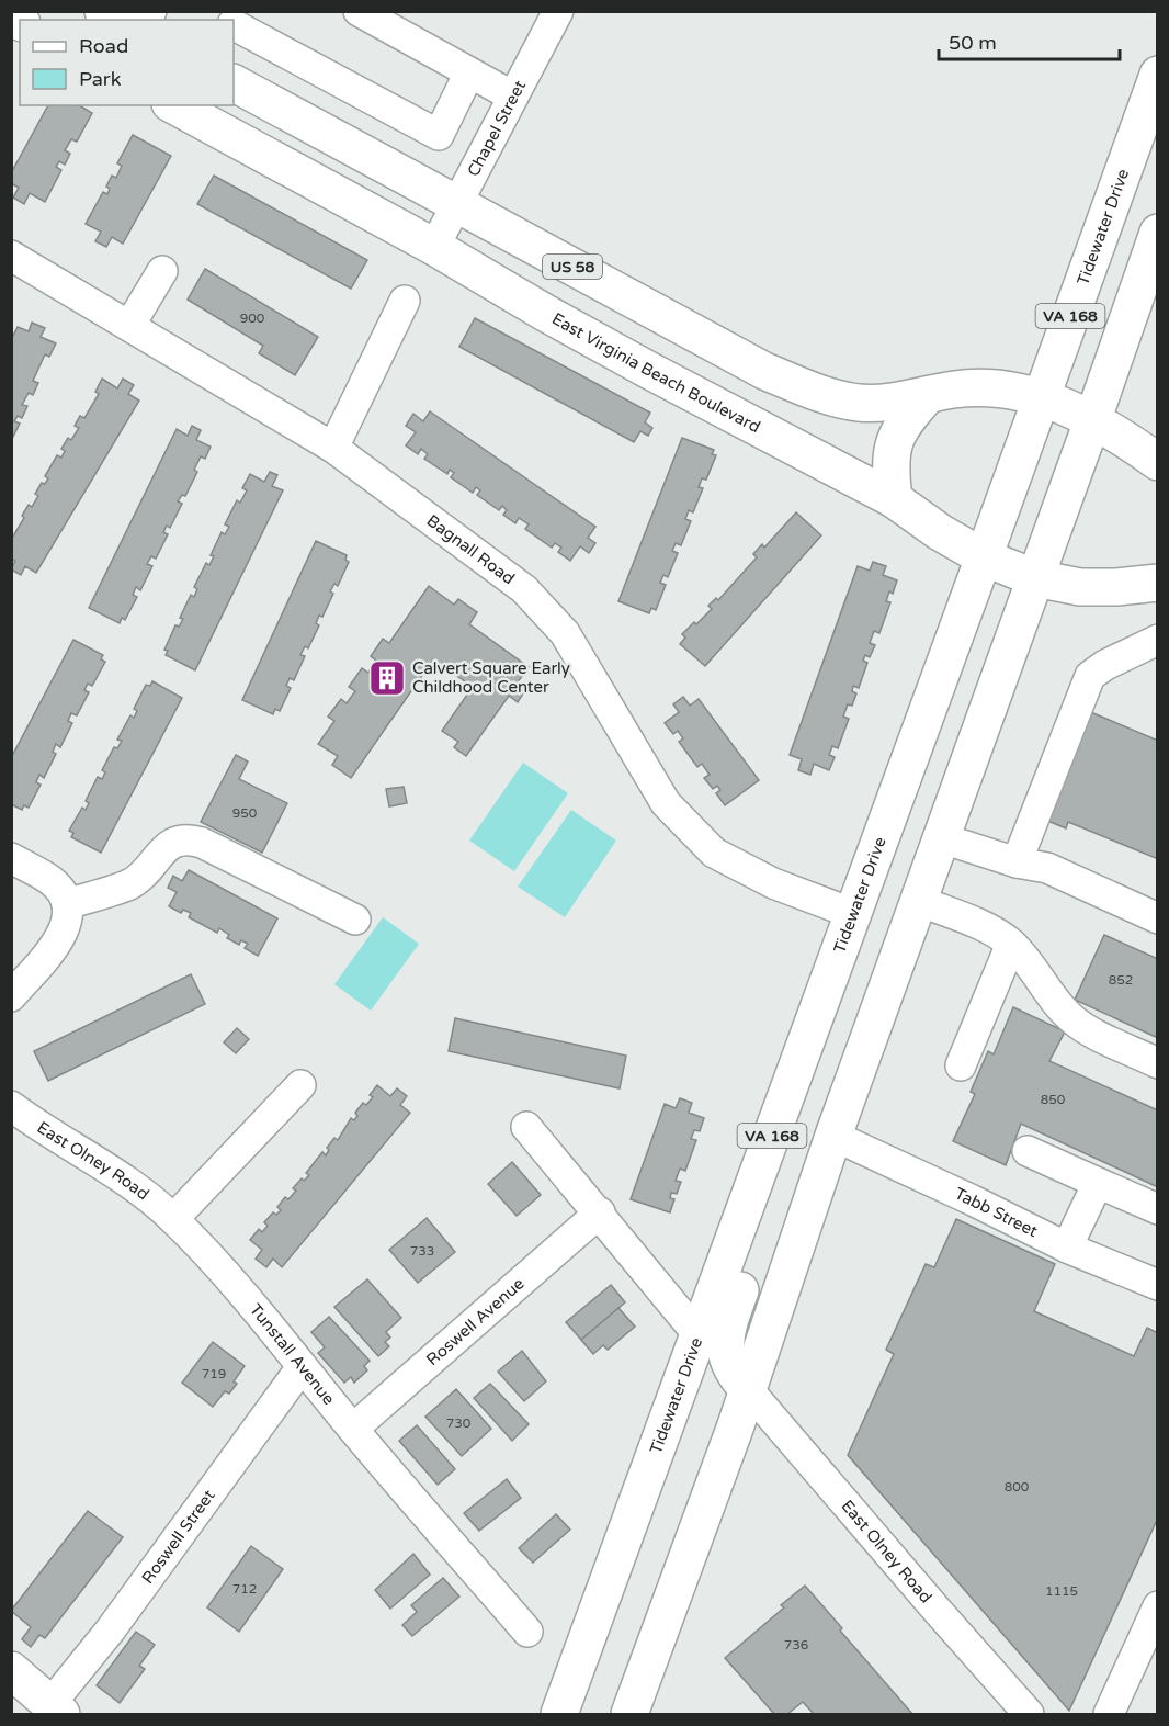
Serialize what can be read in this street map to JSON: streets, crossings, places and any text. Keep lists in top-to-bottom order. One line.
{"streets":{"main road":["Tidewater Drive","US 58","VA 168","East Virginia Beach Boulevard"],"street":["Chapel Street","Bagnall Road","East Olney Road","Tabb Street","Roswell Avenue","Tunstall Avenue","Roswell Street"]},"crossings":[["Chapel Street","US 58"],["Chapel Street","East Virginia Beach Boulevard"],["Tidewater Drive","US 58"],["Tidewater Drive","East Virginia Beach Boulevard"],["Tidewater Drive","Bagnall Road"],["US 58","VA 168"],["VA 168","East Virginia Beach Boulevard"],["VA 168","East Olney Road"],["VA 168","Tabb Street"],["East Olney Road","Tunstall Avenue"],["Roswell Avenue","Tunstall Avenue"],["Tunstall Avenue","Roswell Street"]],"places":{"building":["Calvert Square Early Childhood Center"]},"house_numbers":["900","950","852","850","733","719","730","800","712","1115","736"],"legend":["Road","Park"],"scale_bar":"50 m"}
